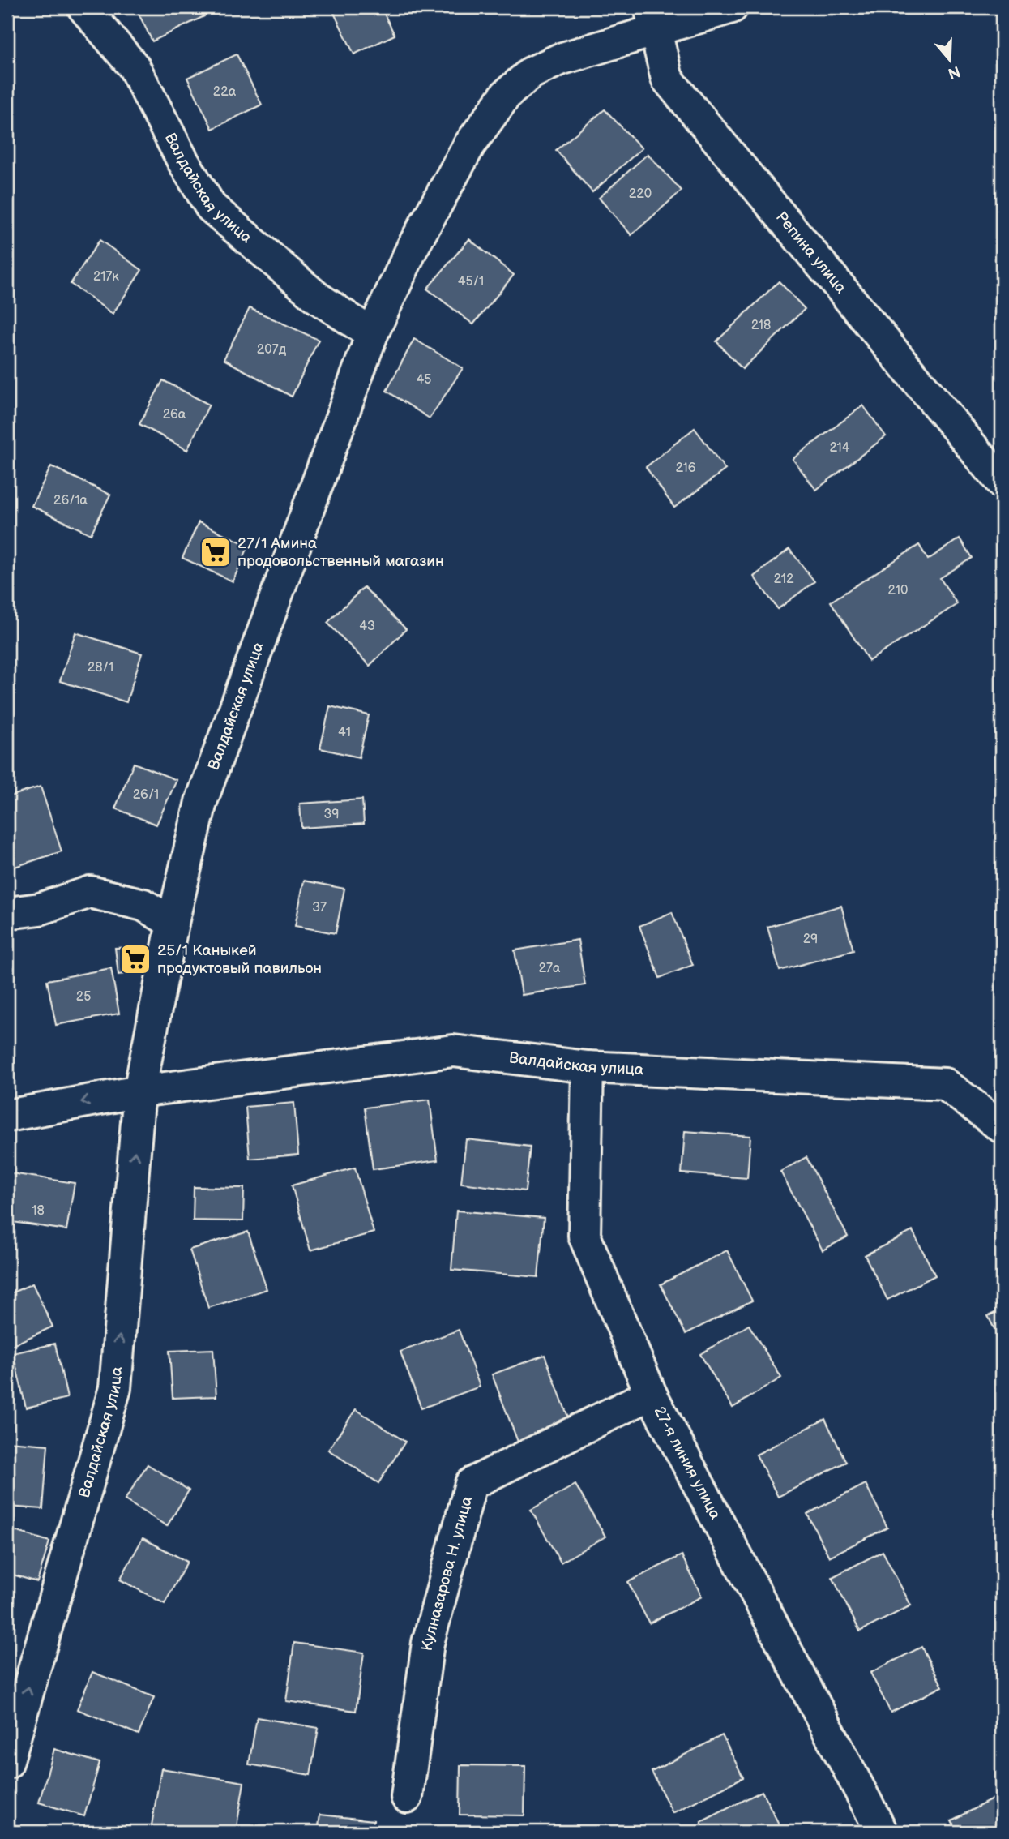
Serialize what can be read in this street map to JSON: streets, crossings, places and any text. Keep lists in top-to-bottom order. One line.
{"streets":{"street":["Валдайская улица","Репина улица","27-я линия улица","Кулназарова Н. улица"]},"crossings":[["Валдайская улица","Репина улица"],["Валдайская улица","27-я линия улица"],["27-я линия улица","Кулназарова Н. улица"]],"places":{"supermarket":["27/1 Амина продовольственный магазин","25/1 Каныкей продуктовый павильон"]},"house_numbers":["22а","220","217к","45/1","218","207д","45","26а","214","216","26/1а","212","210","43","28/1","41","26/1","39","37","29","27а","25","18"],"north":"bottom"}
